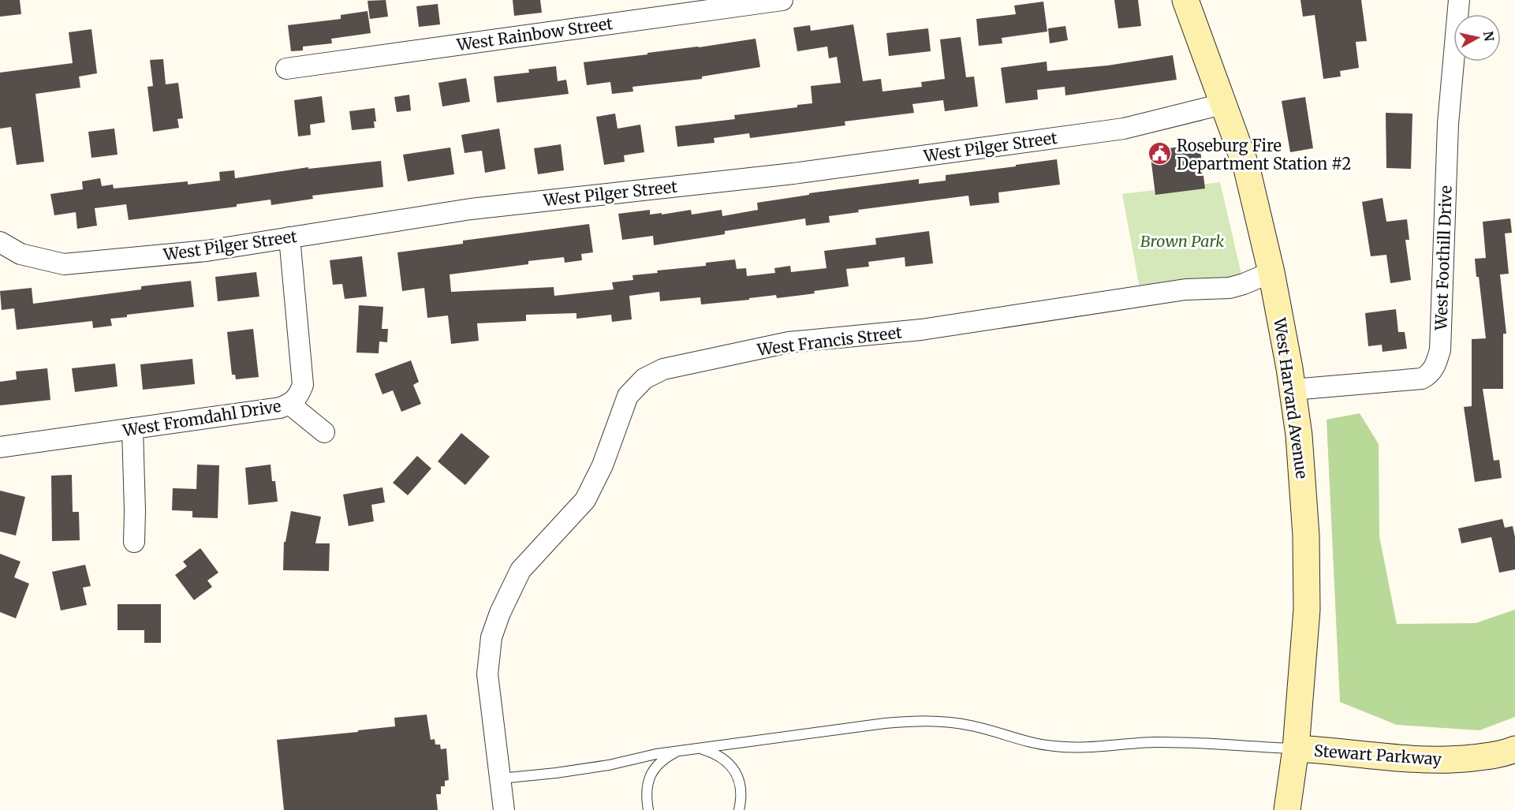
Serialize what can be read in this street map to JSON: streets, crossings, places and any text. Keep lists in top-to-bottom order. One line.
{"streets":{"main road":["West Harvard Avenue","Stewart Parkway"],"street":["West Rainbow Street","West Pilger Street","West Foothill Drive","West Francis Street","West Fromdahl Drive"]},"crossings":[["West Pilger Street","West Harvard Avenue"],["West Pilger Street","West Fromdahl Drive"],["West Foothill Drive","West Harvard Avenue"],["West Francis Street","West Harvard Avenue"],["West Harvard Avenue","Stewart Parkway"]],"parks":["Brown Park"],"places":{"public building":["Roseburg Fire Department Station #2"]},"north":"right"}
